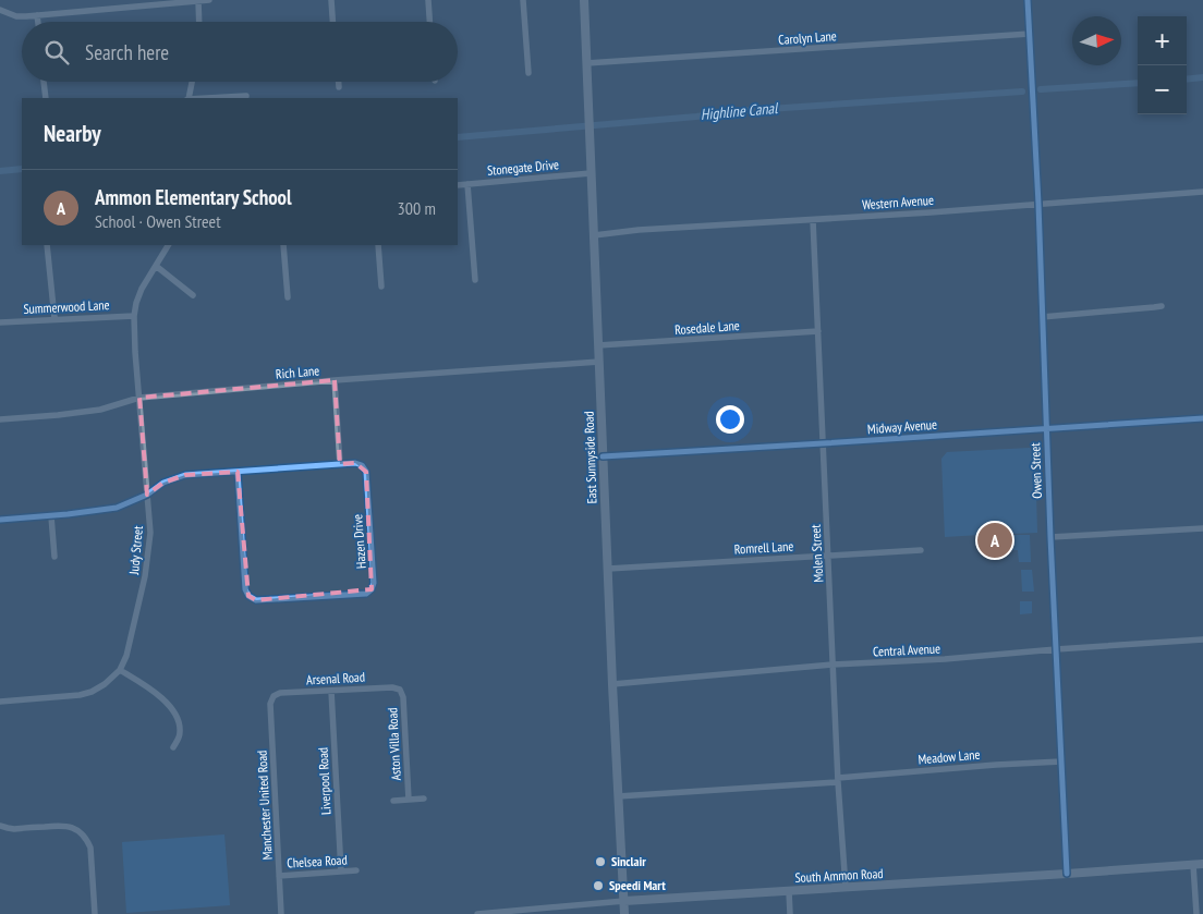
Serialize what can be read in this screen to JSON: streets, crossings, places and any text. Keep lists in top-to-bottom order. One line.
{"streets":{"main road":["East Sunnyside Road","South Ammon Road"],"street":["Carolyn Lane","Stonegate Drive","Western Avenue","Summerwood Lane","Rosedale Lane","Rich Lane","Midway Avenue","Owen Street","Hazen Drive","Romrell Lane","Judy Street","Molen Street","Central Avenue","Arsenal Road","Aston Villa Road","Meadow Lane","Liverpool Road","Manchester United Road","Chelsea Road"]},"crossings":[["Carolyn Lane","East Sunnyside Road"],["Carolyn Lane","Owen Street"],["Stonegate Drive","East Sunnyside Road"],["Western Avenue","East Sunnyside Road"],["Western Avenue","Owen Street"],["Western Avenue","Molen Street"],["Summerwood Lane","Judy Street"],["Rosedale Lane","East Sunnyside Road"],["Rosedale Lane","Molen Street"],["Rich Lane","East Sunnyside Road"],["Rich Lane","Judy Street"],["Midway Avenue","East Sunnyside Road"],["Midway Avenue","Owen Street"],["Midway Avenue","Molen Street"],["East Sunnyside Road","Romrell Lane"],["East Sunnyside Road","Central Avenue"],["East Sunnyside Road","Meadow Lane"],["East Sunnyside Road","South Ammon Road"],["Owen Street","Central Avenue"],["Owen Street","Meadow Lane"],["Owen Street","South Ammon Road"],["Hazen Drive","Judy Street"],["Romrell Lane","Molen Street"],["Molen Street","Central Avenue"],["Molen Street","Meadow Lane"],["Molen Street","South Ammon Road"],["Arsenal Road","Aston Villa Road"],["Arsenal Road","Liverpool Road"],["Arsenal Road","Manchester United Road"],["Liverpool Road","Chelsea Road"],["Manchester United Road","Chelsea Road"]],"water":["Highline Canal"],"places":["Sinclair","Speedi Mart"],"north":"right","page":{"map_buttons":["+","−"],"search":"Search here","heading":"Nearby","list":[{"mark":"A","name":"Ammon Elementary School","note":"School · Owen Street","value":"300 m"}],"pins":"A"}}
